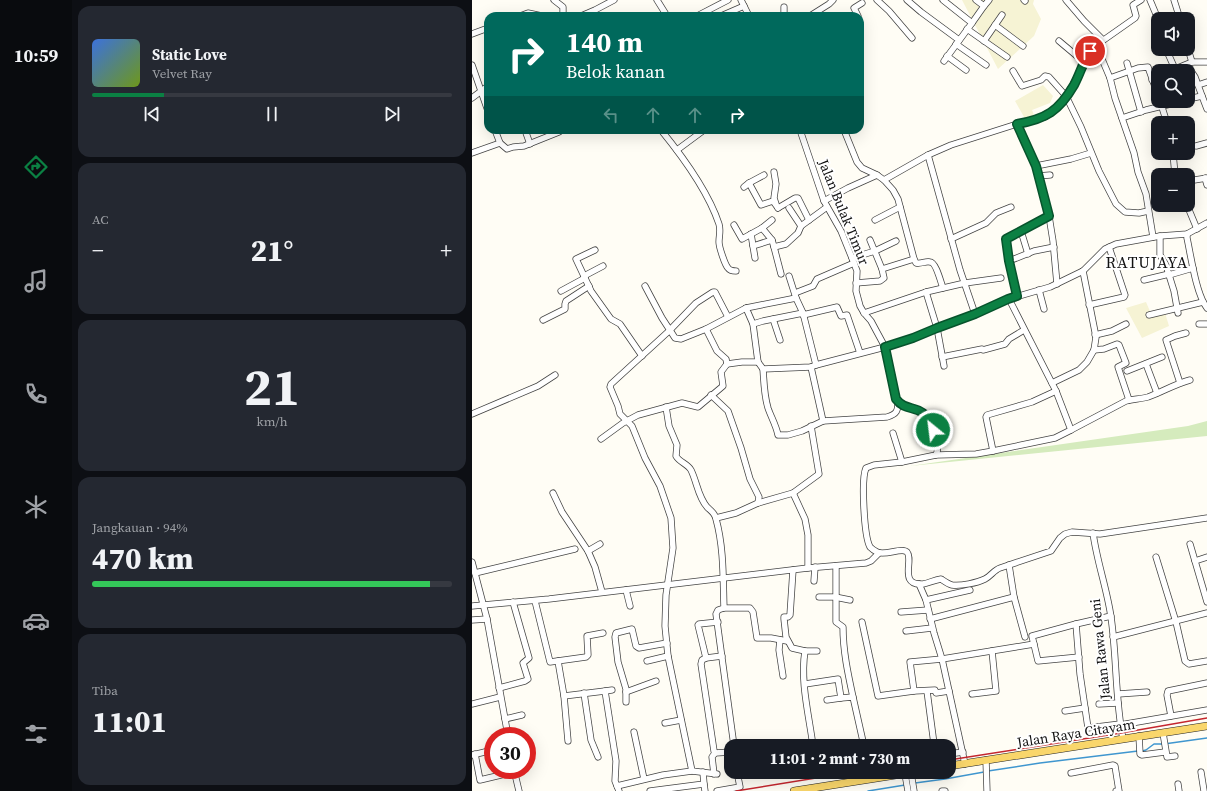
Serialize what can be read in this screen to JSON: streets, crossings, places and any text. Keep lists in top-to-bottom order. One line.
{"streets":{"main road":["Jalan Raya Citayam"],"street":["Jalan Bulak Timur","Jalan Rawa Geni"]},"crossings":[["Jalan Rawa Geni","Jalan Raya Citayam"]],"districts":["RATUJAYA"],"page":{"tabs":"10:59","map_buttons":["+","−"],"turn":["140 m","Belok kanan"],"song":["Static Love","Velvet Ray"],"tile":["AC",["21","km/h"],["Jangkauan · 94%","470 km"],["Tiba","11:01"]],"heat":["−","21°","+"],"limit":"30","trip":"11:01 · 2 mnt · 730 m"}}
